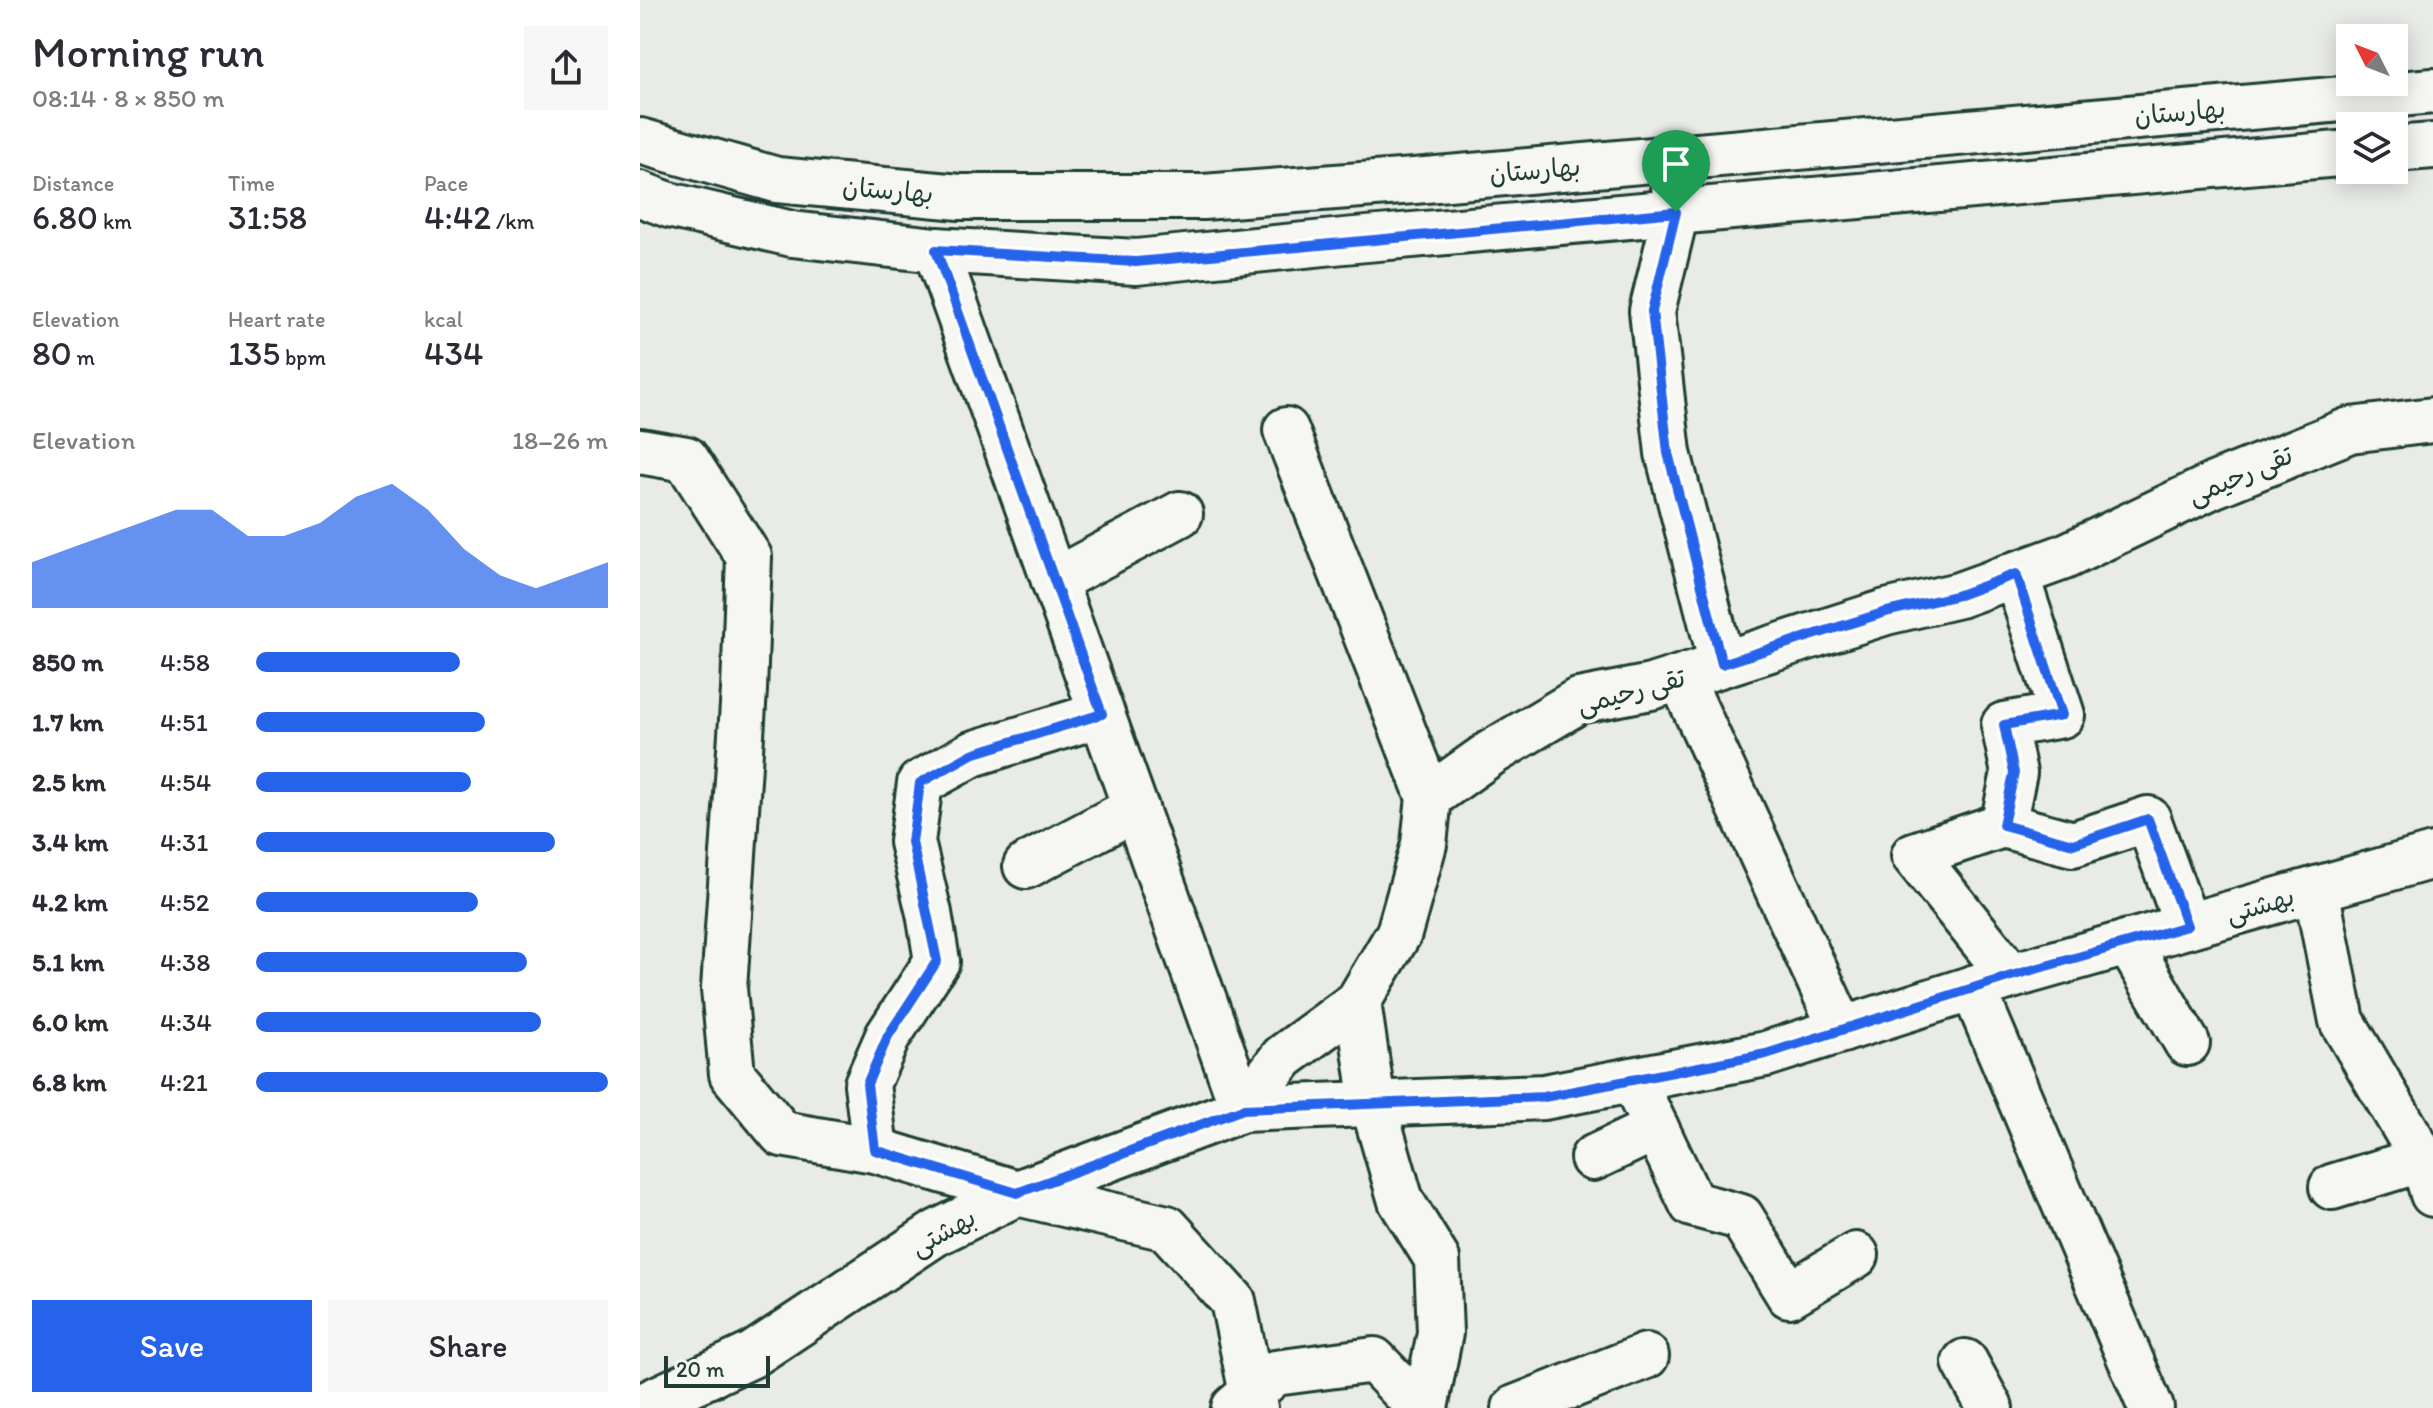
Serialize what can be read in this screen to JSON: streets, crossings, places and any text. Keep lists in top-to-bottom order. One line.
{"streets":{"street":["بهارستان","تقی رحیمی","بهشتی"]},"scale_bar":"20 m","north":"top left","page":{"heading":["Morning run","08:14 · 8 × 850 m"],"stats":[["Distance","6.80 km"],["Time","31:58"],["Pace","4:42 /km"],["Elevation","80 m"],["Heart rate","135 bpm"],["kcal","434"]],"chart":["Elevation","18–26 m"],"list":[{"name":"850 m","note":"4:58"},{"name":"1.7 km","note":"4:51"},{"name":"2.5 km","note":"4:54"},{"name":"3.4 km","note":"4:31"},{"name":"4.2 km","note":"4:52"},{"name":"5.1 km","note":"4:38"},{"name":"6.0 km","note":"4:34"},{"name":"6.8 km","note":"4:21"}],"buttons":["Save","Share"],"scale":"20 m"}}
